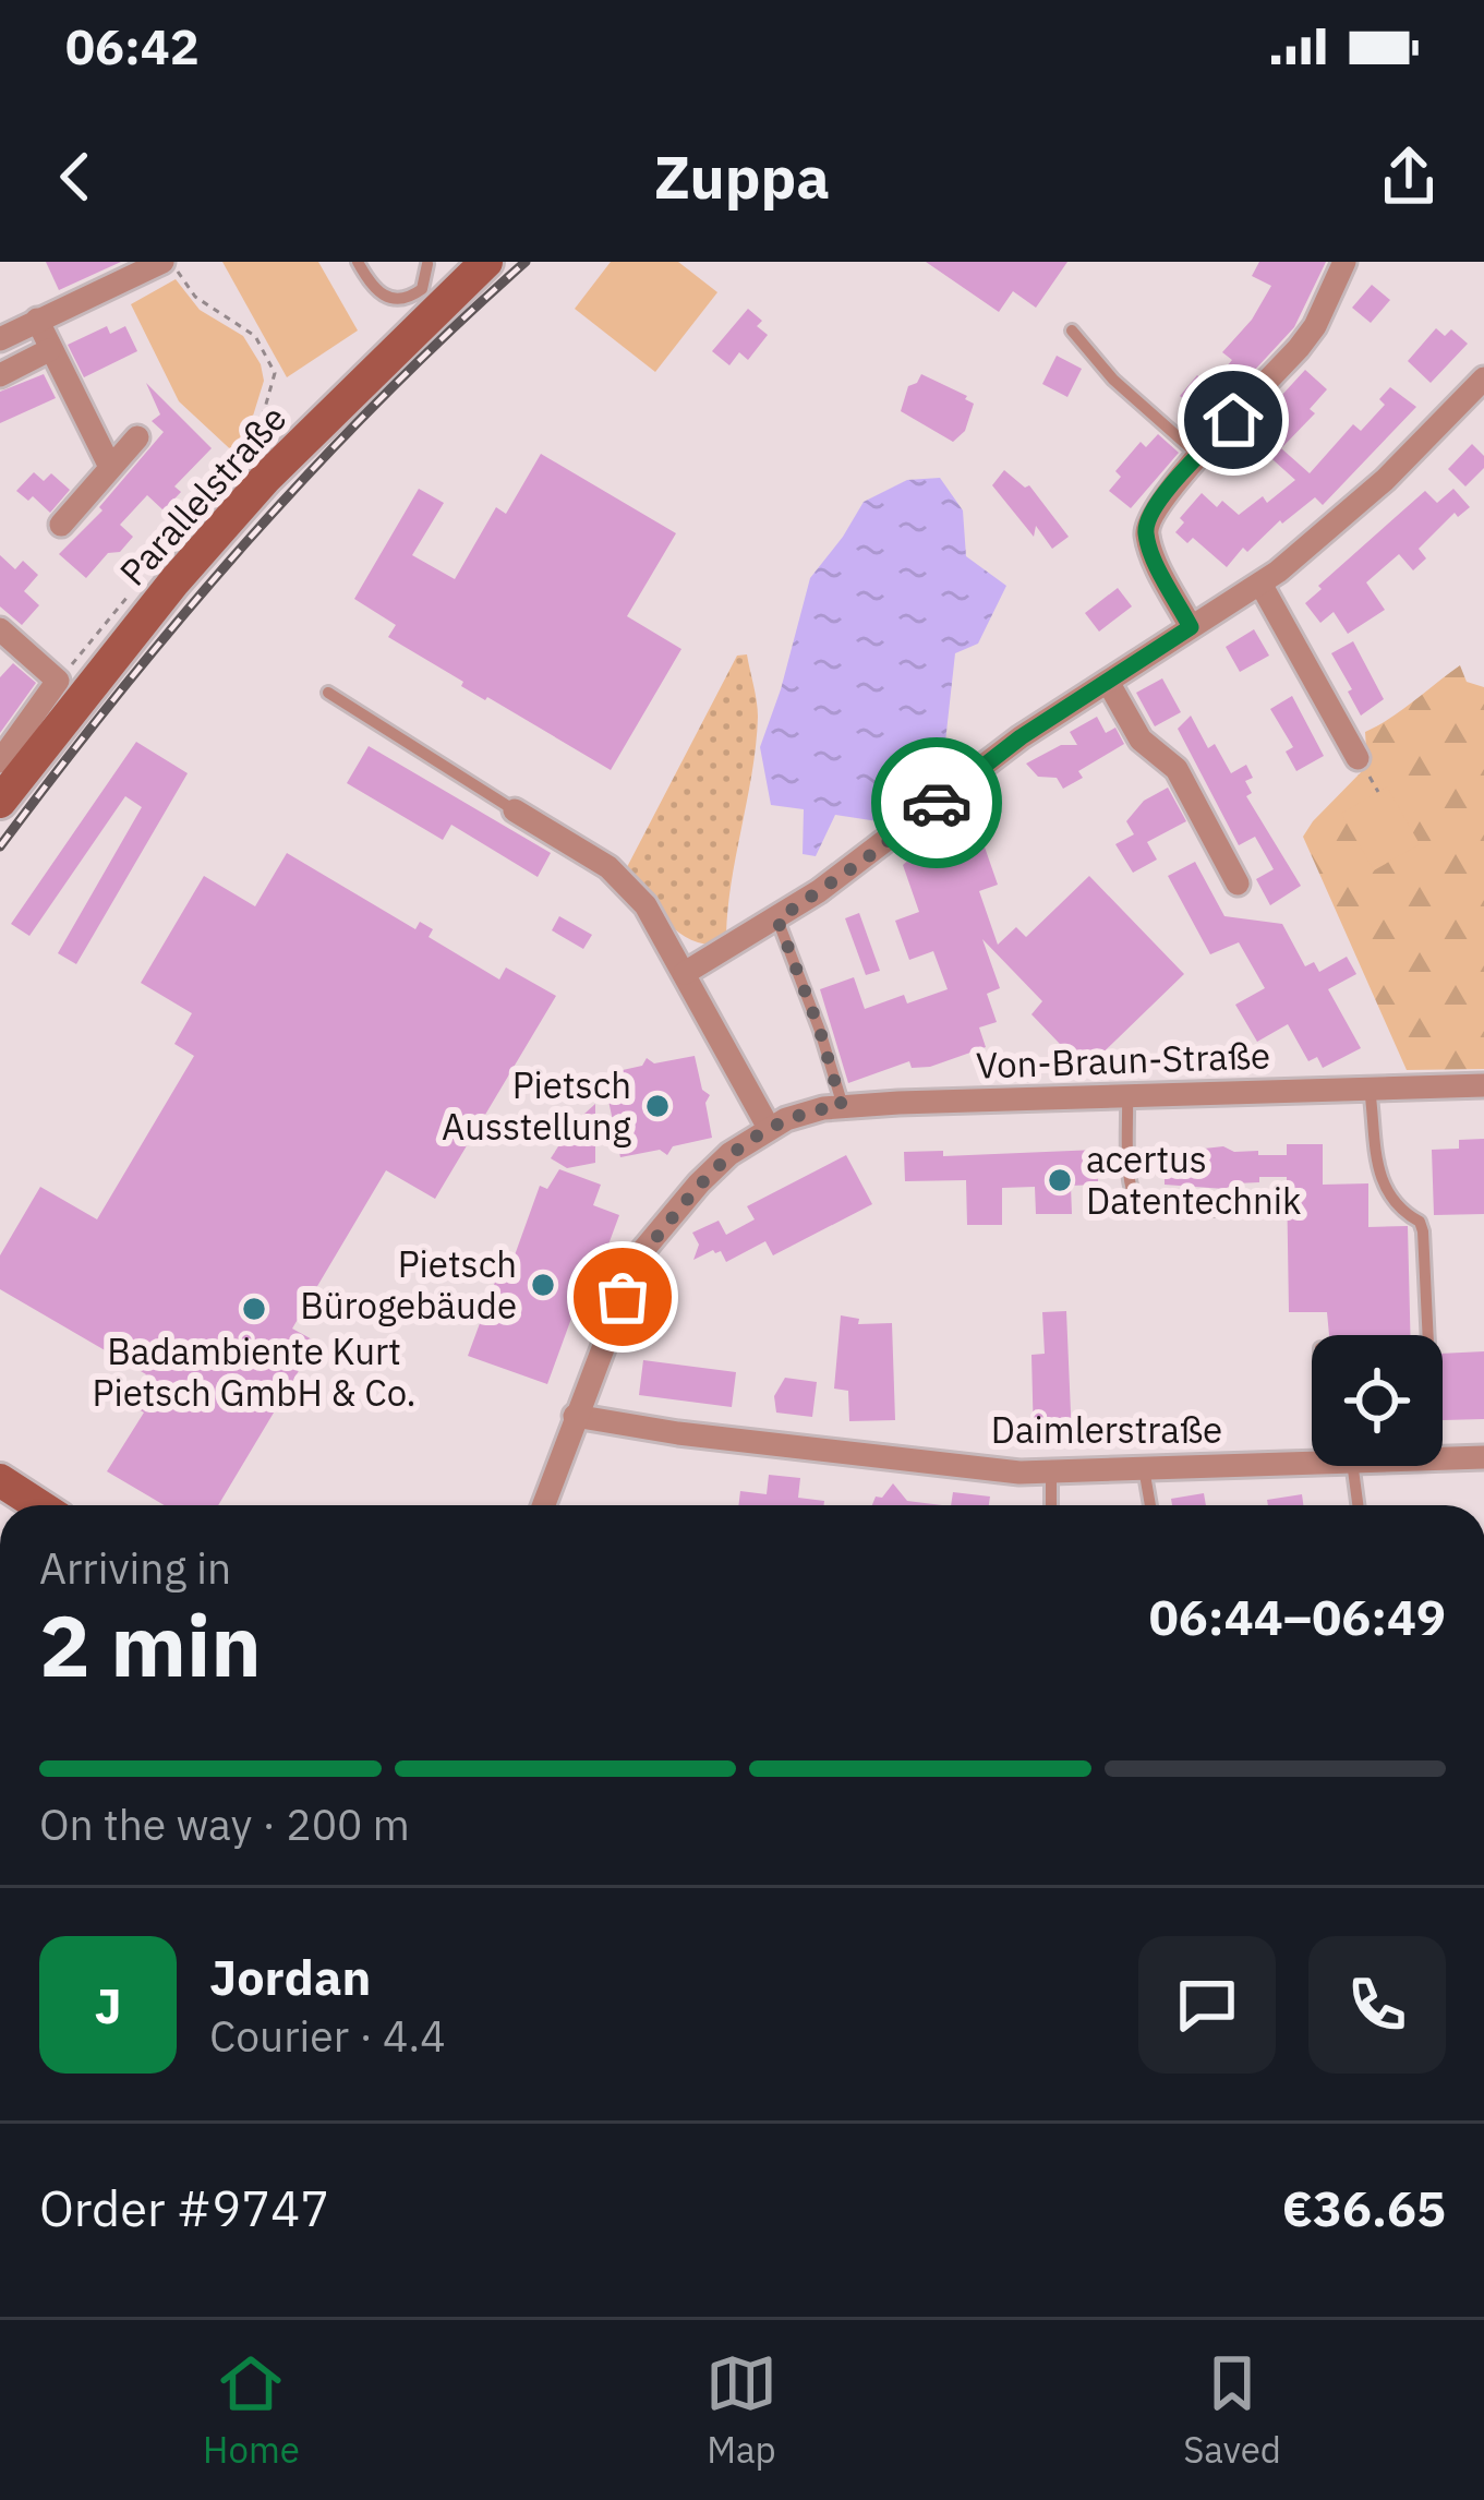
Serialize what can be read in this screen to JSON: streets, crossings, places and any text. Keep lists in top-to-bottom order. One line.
{"streets":{"main road":["Parallelstraße"],"street":["Von-Braun-Straße","Daimlerstraße"]},"crossings":[["Von-Braun-Straße","Daimlerstraße"]],"places":["Pietsch Ausstellung","acertus Datentechnik","Pietsch Bürogebäude","Badambiente Kurt Pietsch GmbH & Co."],"page":{"status":"06:42","header":"Zuppa","heading":["2 min","Arriving in","06:44–06:49"],"panel":["Jordan","Courier · 4.4","Order #9747","€36.65"],"bar":"On the way · 200 m","round":"J","tabs":["Home","Map","Saved"]}}
